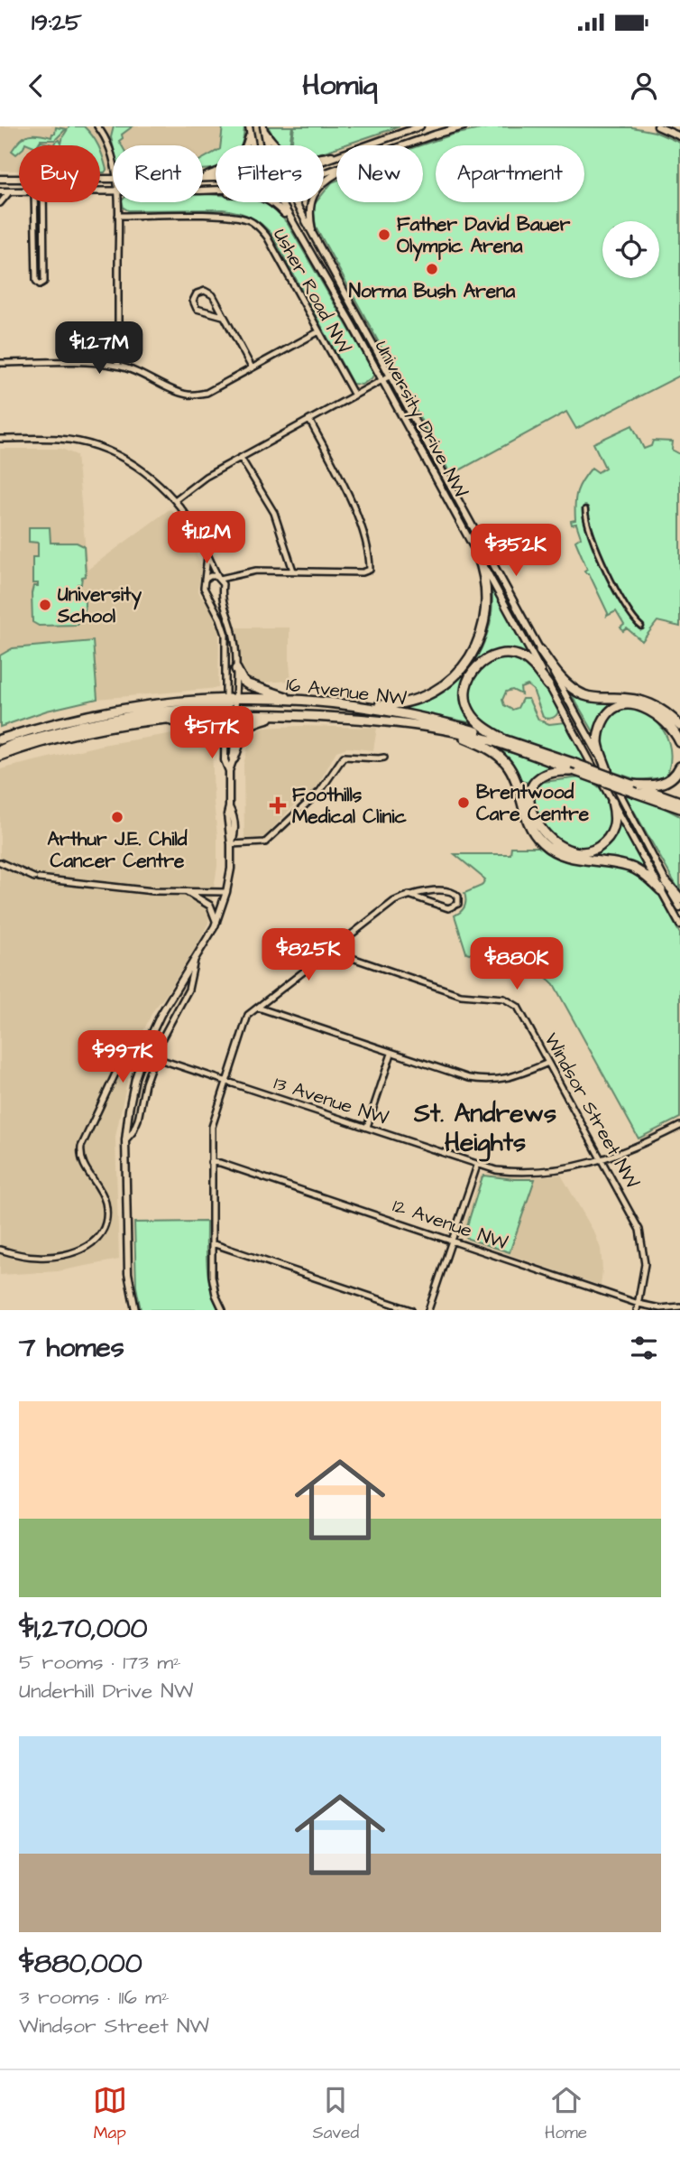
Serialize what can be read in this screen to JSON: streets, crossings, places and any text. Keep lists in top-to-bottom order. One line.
{"streets":{"highway":["16 Avenue NW"],"street":["Usher Road NW","University Drive NW","13 Avenue NW","Windsor Street NW","12 Avenue NW"]},"crossings":[["13 Avenue NW","Windsor Street NW"],["Windsor Street NW","12 Avenue NW"]],"districts":["St. Andrews Heights"],"places":{"other":["Father David Bauer Olympic Arena","Norma Bush Arena","University School","Brentwood Care Centre","Arthur J.E. Child Cancer Centre"],"health":["Foothills Medical Clinic"]},"page":{"status":"19:25","header":"Homiq","chip":["Buy","Rent","Filters","New","Apartment"],"price":["$1.27M","$1.12M","$352K","$517K","$825K","$880K","$997K"],"heading":"7 homes","list":[{"name":"$1,270,000","note":"5 rooms · 173 m² · Underhill Drive NW"},{"name":"$880,000","note":"3 rooms · 116 m² · Windsor Street NW"}],"tabs":["Map","Saved","Home"]}}
